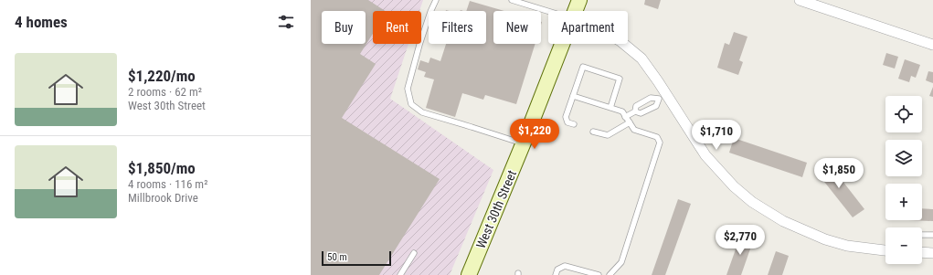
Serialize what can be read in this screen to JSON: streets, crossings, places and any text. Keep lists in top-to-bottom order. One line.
{"streets":{"street":["West 30th Street"]},"scale_bar":"50 m","page":{"heading":"4 homes","chip":["Buy","Rent","Filters","New","Apartment"],"list":[{"name":"$1,220/mo","note":"2 rooms · 62 m² · West 30th Street"},{"name":"$1,850/mo","note":"4 rooms · 116 m² · Millbrook Drive"}],"map_buttons":["+","−"],"price":["$1,220","$1,710","$1,850","$2,770"],"scale":"50 m"}}
